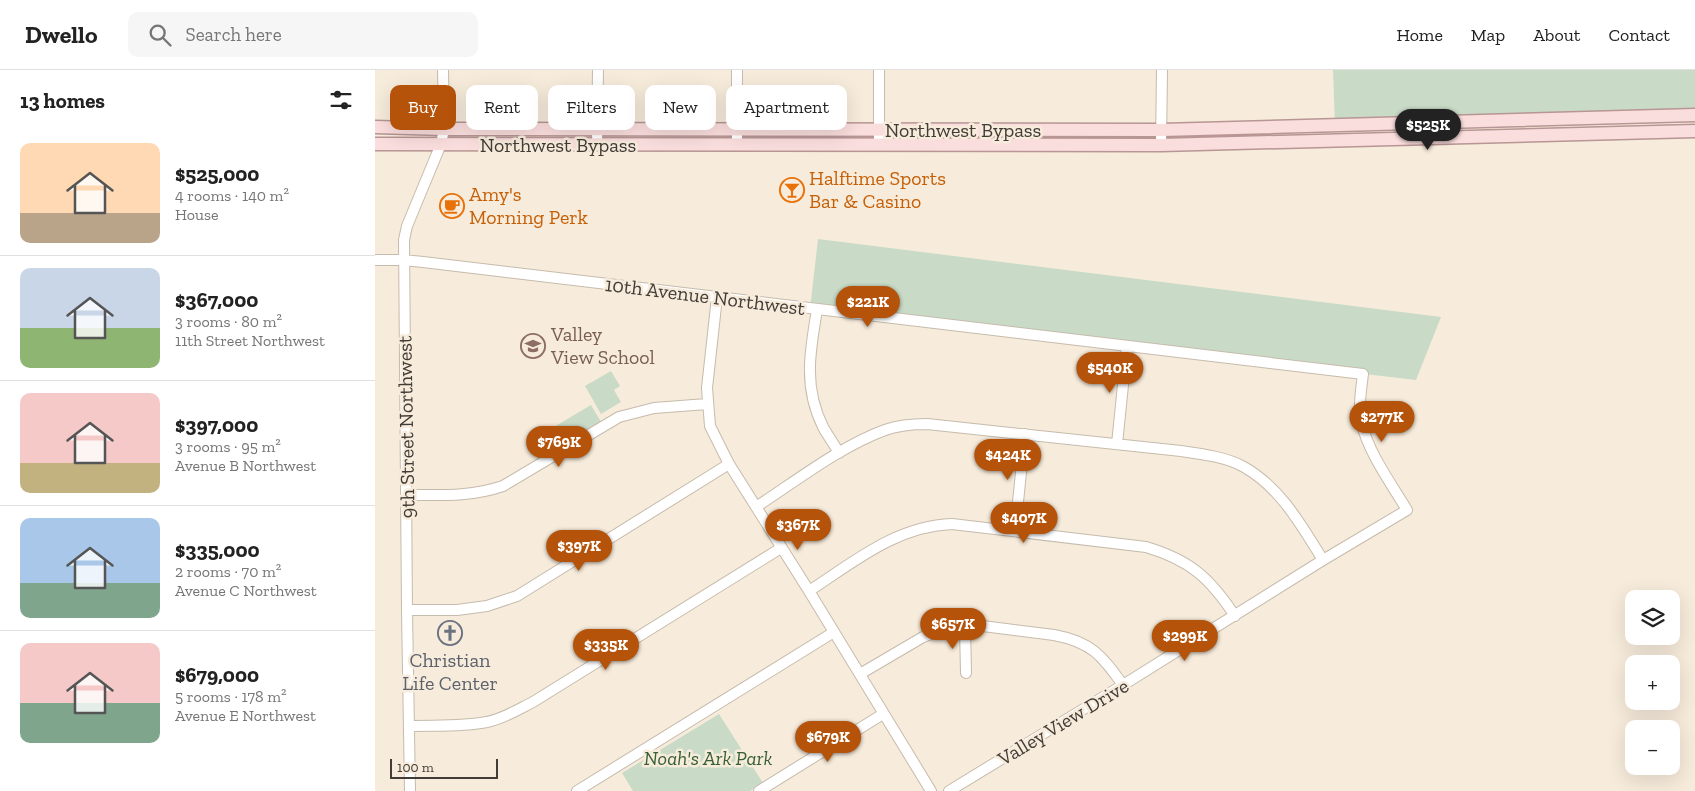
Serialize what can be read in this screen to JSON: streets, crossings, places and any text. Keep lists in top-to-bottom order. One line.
{"streets":{"main road":["Northwest Bypass"],"street":["10th Avenue Northwest","9th Street Northwest","Valley View Drive"]},"crossings":[["Northwest Bypass","9th Street Northwest"],["10th Avenue Northwest","9th Street Northwest"],["10th Avenue Northwest","Valley View Drive"]],"parks":["Noah's Ark Park"],"places":{"bar":["Halftime Sports Bar & Casino"],"cafe":["Amy's Morning Perk"],"school or university":["Valley View School"],"church":["Christian Life Center"]},"scale_bar":"100 m","page":{"header":"Dwello","search":"Search here","nav":["Home","Map","About","Contact"],"heading":"13 homes","chip":["Buy","Rent","Filters","New","Apartment"],"price":["$525K","$221K","$540K","$277K","$769K","$424K","$407K","$367K","$397K","$657K","$299K","$335K","$679K"],"list":[{"name":"$525,000","note":"4 rooms · 140 m² · House"},{"name":"$367,000","note":"3 rooms · 80 m² · 11th Street Northwest"},{"name":"$397,000","note":"3 rooms · 95 m² · Avenue B Northwest"},{"name":"$335,000","note":"2 rooms · 70 m² · Avenue C Northwest"},{"name":"$679,000","note":"5 rooms · 178 m² · Avenue E Northwest"}],"map_buttons":["+","−"],"scale":"100 m"}}
